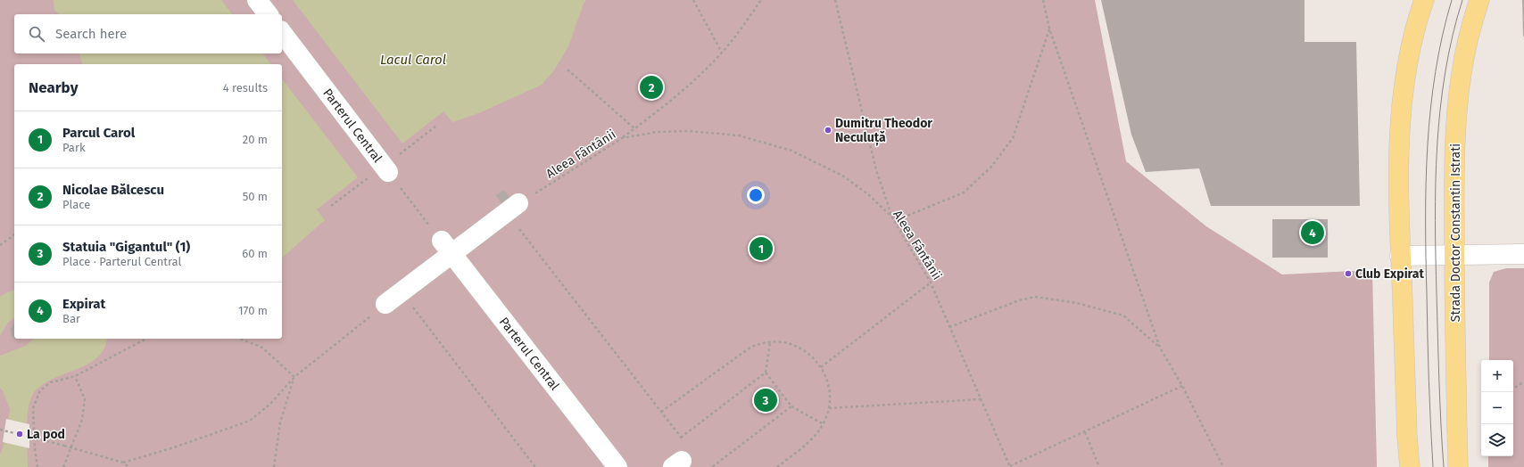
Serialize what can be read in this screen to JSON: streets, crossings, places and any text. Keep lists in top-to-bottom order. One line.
{"streets":{"main road":["Strada Doctor Constantin Istrati"],"street":["Parterul Central"],"path":["Aleea Fântânii"]},"water":["Lacul Carol"],"places":["Dumitru Theodor Neculuță","Club Expirat","La pod"],"page":{"search":"Search here","heading":["Nearby","4 results"],"pins":["2","4","1","3"],"list":[{"mark":"1","name":"Parcul Carol","note":"Park","value":"20 m"},{"mark":"2","name":"Nicolae Bălcescu","note":"Place","value":"50 m"},{"mark":"3","name":"Statuia \"Gigantul\" (1)","note":"Place · Parterul Central","value":"60 m"},{"mark":"4","name":"Expirat","note":"Bar","value":"170 m"}],"map_buttons":["+","−"]}}
